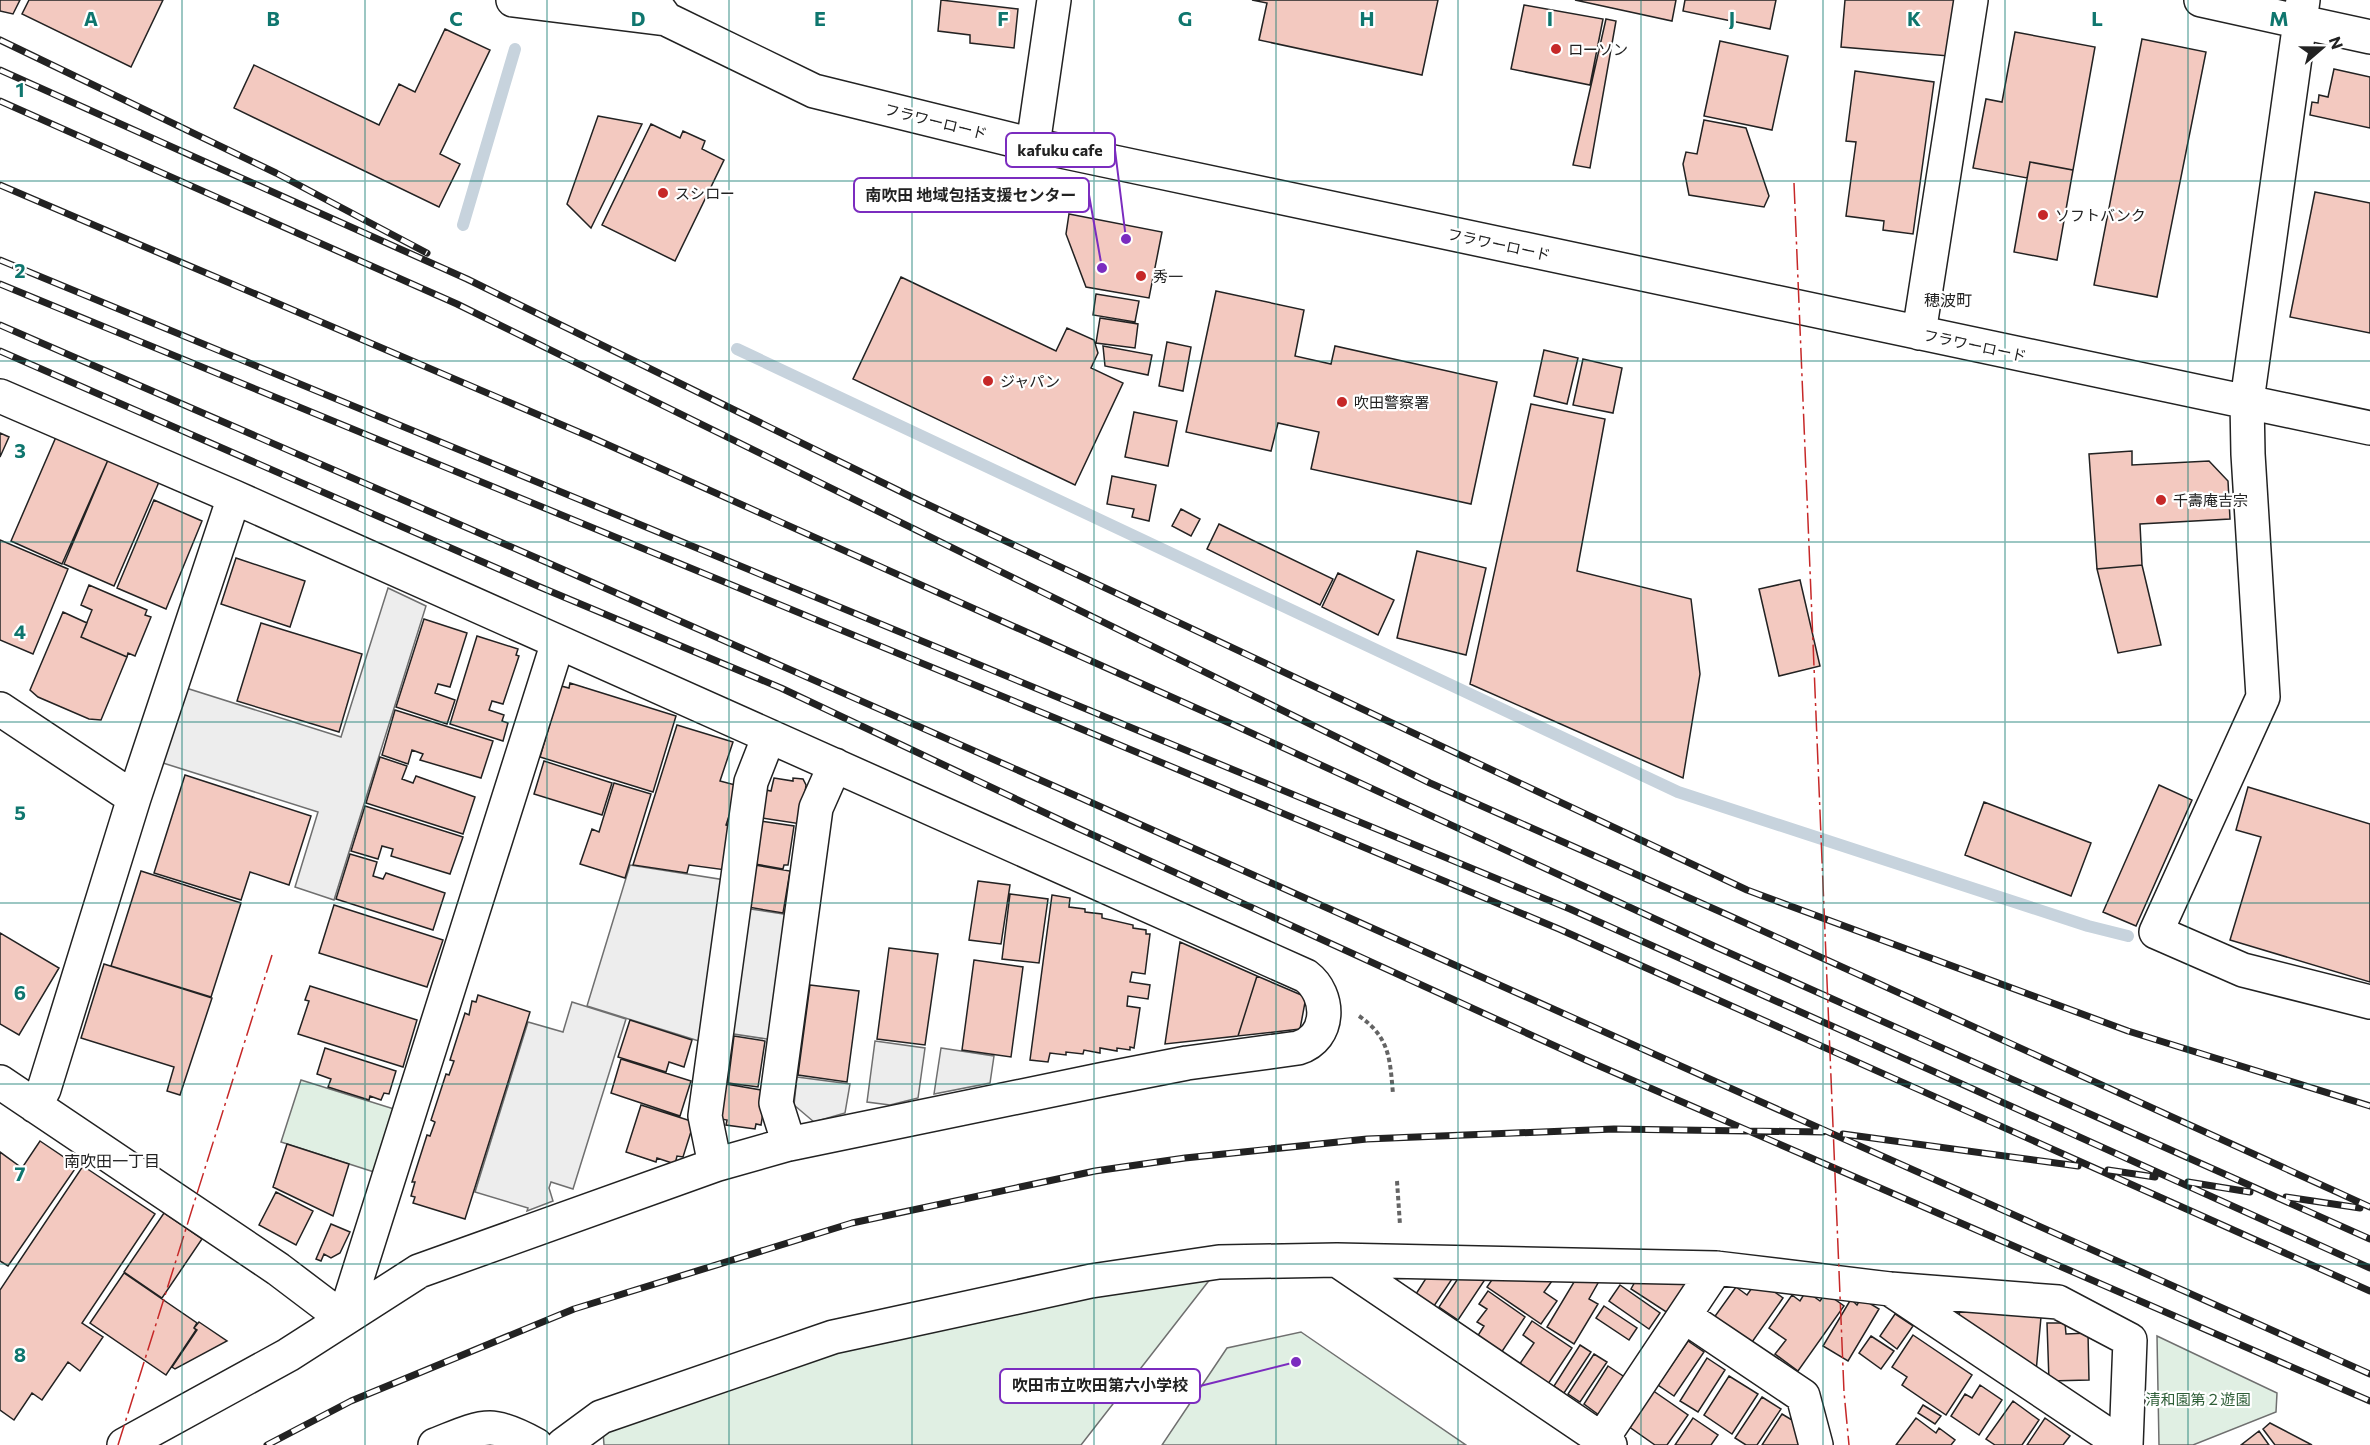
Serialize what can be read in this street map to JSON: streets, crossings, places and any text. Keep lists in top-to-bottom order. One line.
{"streets":{"street":["フラワーロード"]},"districts":["穂波町","南吹田一丁目"],"parks":["清和園第２遊園"],"places":["ローソン","スシロー","ソフトバンク","kafuku cafe","南吹田 地域包括支援センター","秀一","ジャパン","吹田警察署","千壽庵吉宗","吹田市立吹田第六小学校"],"north":"right","grid":{"columns":["A","B","C","D","E","F","G","H","I","J","K","L","M"],"rows":["1","2","3","4","5","6","7","8"]}}
